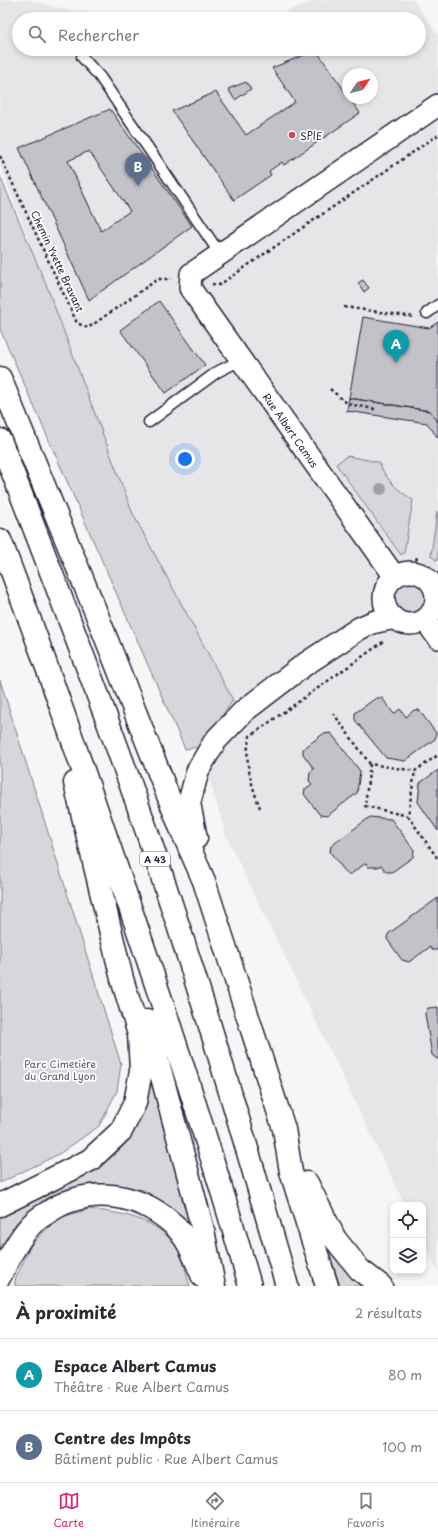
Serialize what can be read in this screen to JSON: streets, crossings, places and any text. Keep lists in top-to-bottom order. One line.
{"streets":{"highway":["A 43"],"street":["Rue Albert Camus"],"path":["Chemin Yvette Bravant"]},"crossings":[["Chemin Yvette Bravant","Rue Albert Camus"]],"parks":["Parc Cimetière du Grand Lyon"],"places":["SPIE"],"north":"top right","page":{"search":"Rechercher","pins":["B","A"],"heading":["À proximité","2 résultats"],"list":[{"mark":"A","name":"Espace Albert Camus","note":"Théâtre · Rue Albert Camus","value":"80 m"},{"mark":"B","name":"Centre des Impôts","note":"Bâtiment public · Rue Albert Camus","value":"100 m"}],"nav":["Carte","Itinéraire","Favoris"]}}
